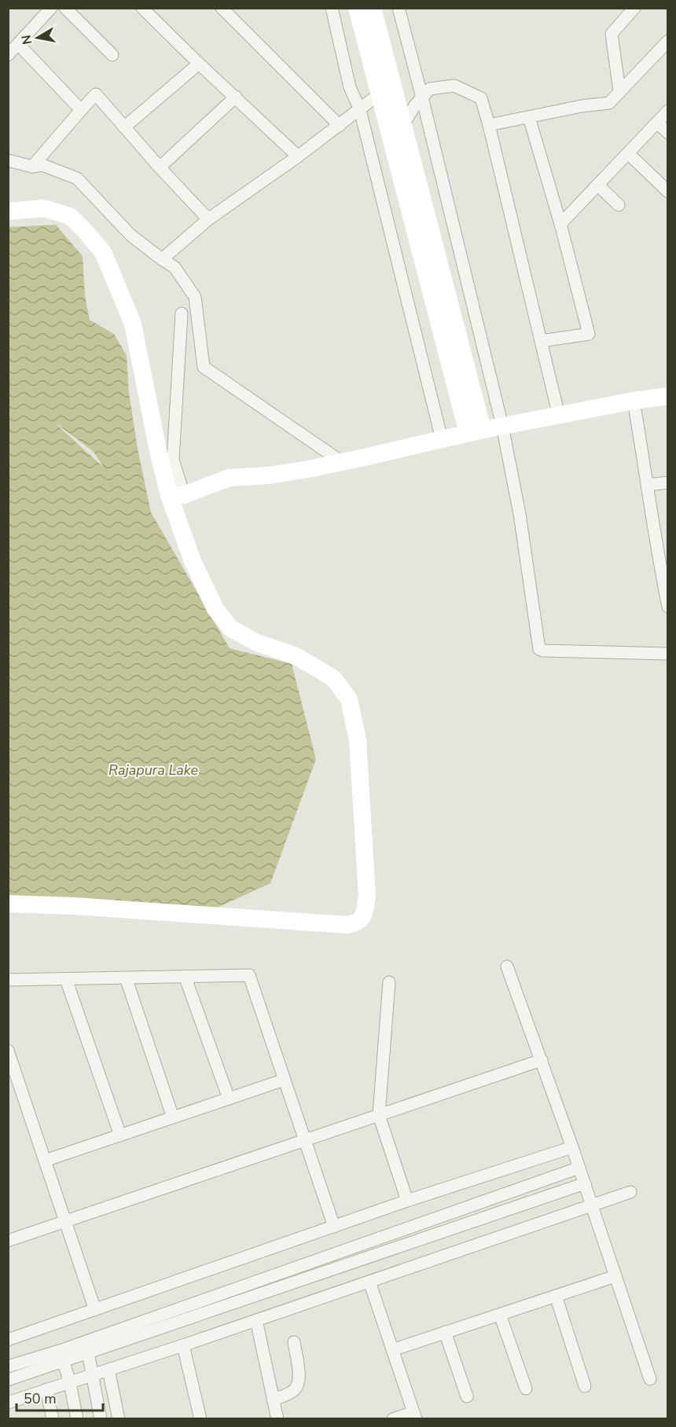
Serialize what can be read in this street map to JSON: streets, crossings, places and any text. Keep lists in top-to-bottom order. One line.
{"water":["Rajapura Lake"],"scale_bar":"50 m","north":"left"}
